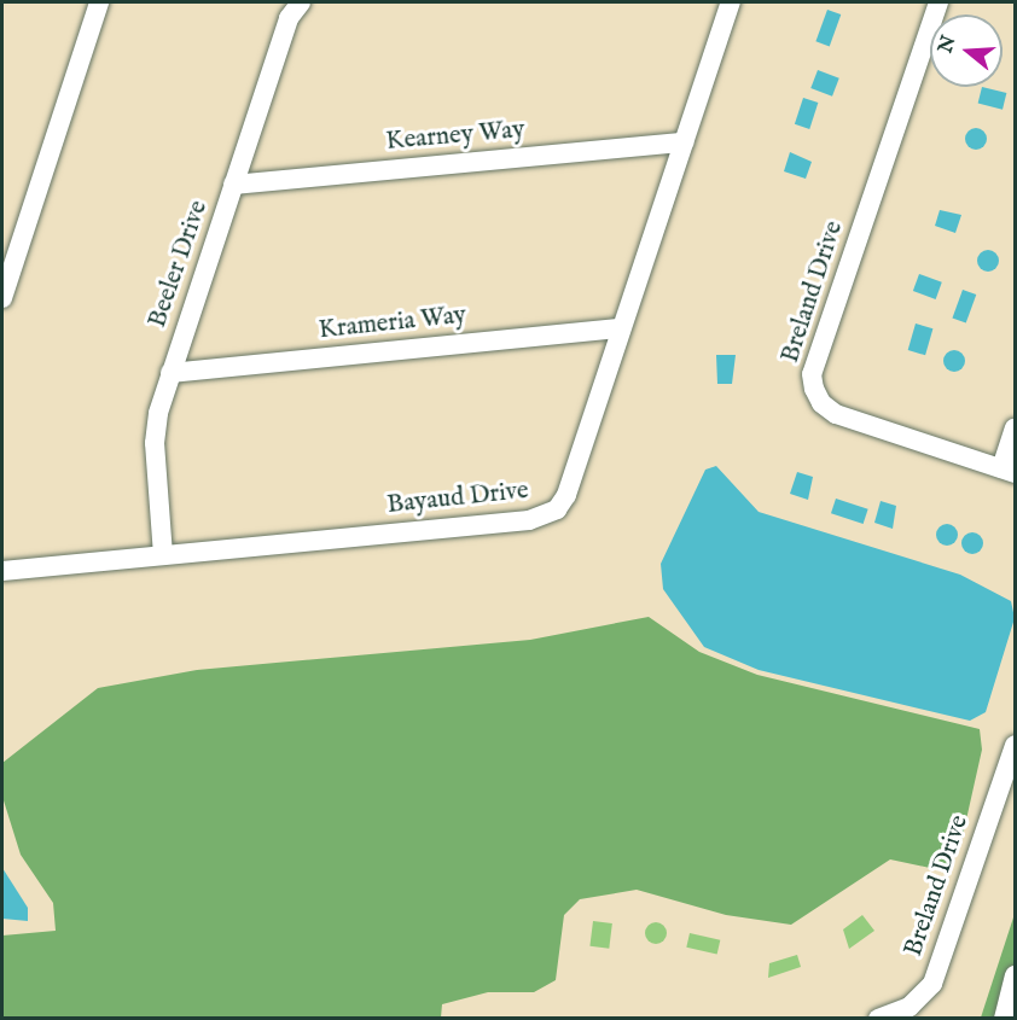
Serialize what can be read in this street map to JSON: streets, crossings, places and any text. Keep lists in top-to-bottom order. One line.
{"streets":{"street":["Kearney Way","Beeler Drive","Breland Drive","Krameria Way","Bayaud Drive"]},"crossings":[["Kearney Way","Beeler Drive"],["Kearney Way","Bayaud Drive"],["Beeler Drive","Krameria Way"],["Beeler Drive","Bayaud Drive"],["Krameria Way","Bayaud Drive"]],"north":"left"}
